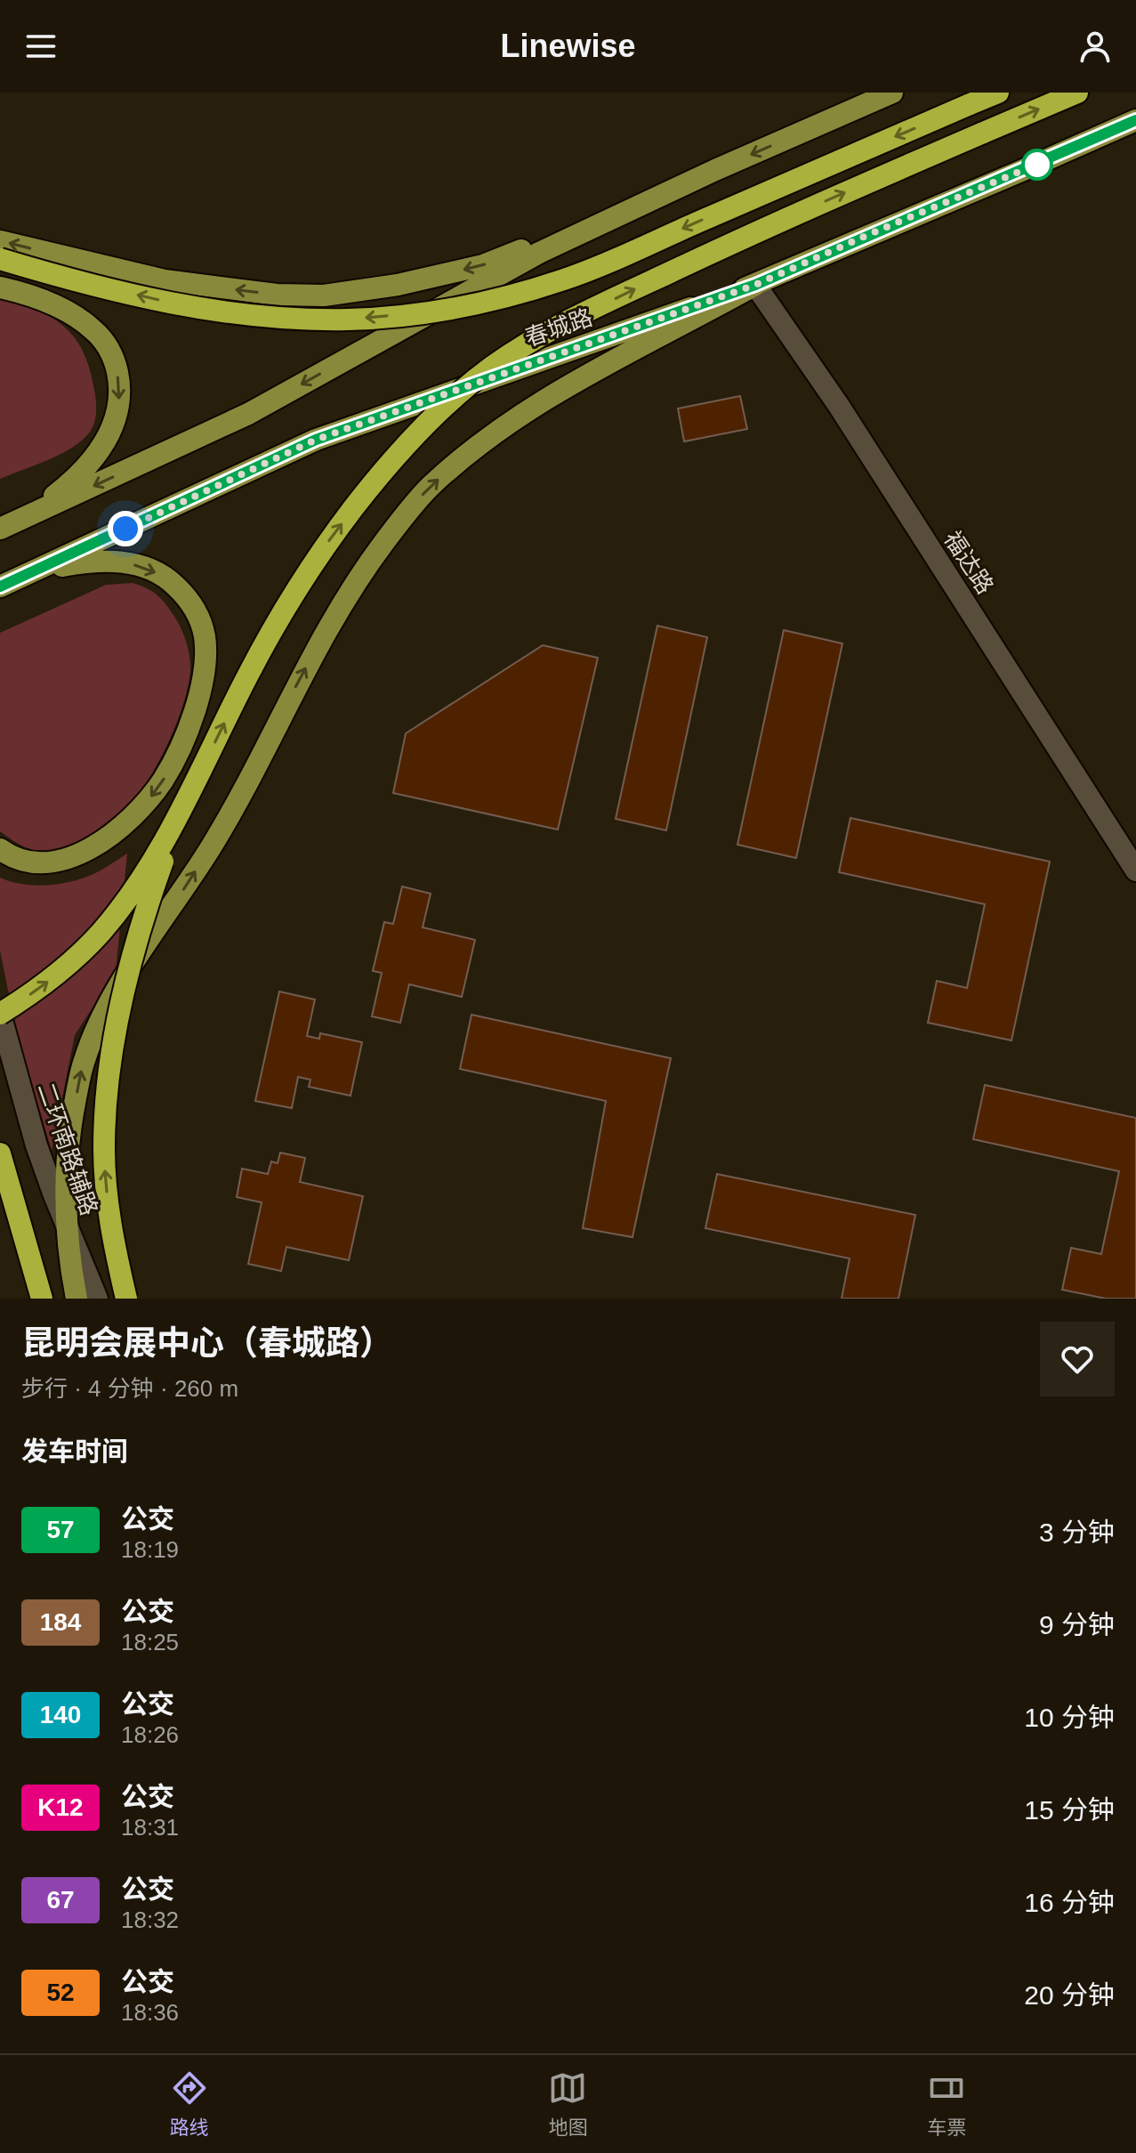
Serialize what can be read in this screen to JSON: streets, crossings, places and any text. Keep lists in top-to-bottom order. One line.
{"streets":{"main road":["春城路"],"street":["福达路","二环南路辅路"]},"crossings":[["春城路","福达路"]],"lines":["bus line 57"],"page":{"header":"Linewise","heading":[["昆明会展中心（春城路）","步行 · 4 分钟 · 260 m"],"发车时间"],"list":[{"mark":"57","name":"公交","note":"18:19","value":"3 分钟"},{"mark":"184","name":"公交","note":"18:25","value":"9 分钟"},{"mark":"140","name":"公交","note":"18:26","value":"10 分钟"},{"mark":"K12","name":"公交","note":"18:31","value":"15 分钟"},{"mark":"67","name":"公交","note":"18:32","value":"16 分钟"},{"mark":"52","name":"公交","note":"18:36","value":"20 分钟"}],"tabs":["路线","地图","车票"]}}
